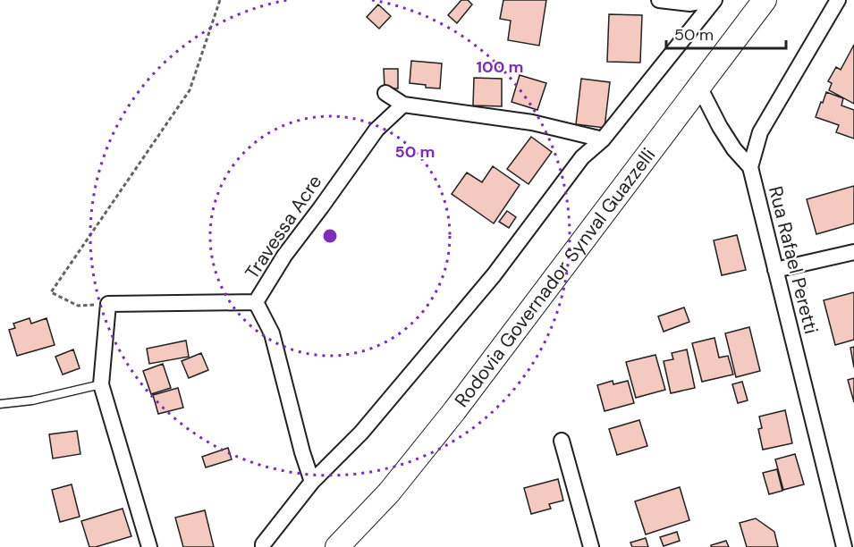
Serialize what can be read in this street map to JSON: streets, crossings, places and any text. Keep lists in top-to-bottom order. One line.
{"streets":{"main road":["Rodovia Governador Synval Guazzelli"],"street":["Travessa Acre","Rua Rafael Peretti"]},"scale_bar":"50 m","rings":["100 m","50 m"]}
